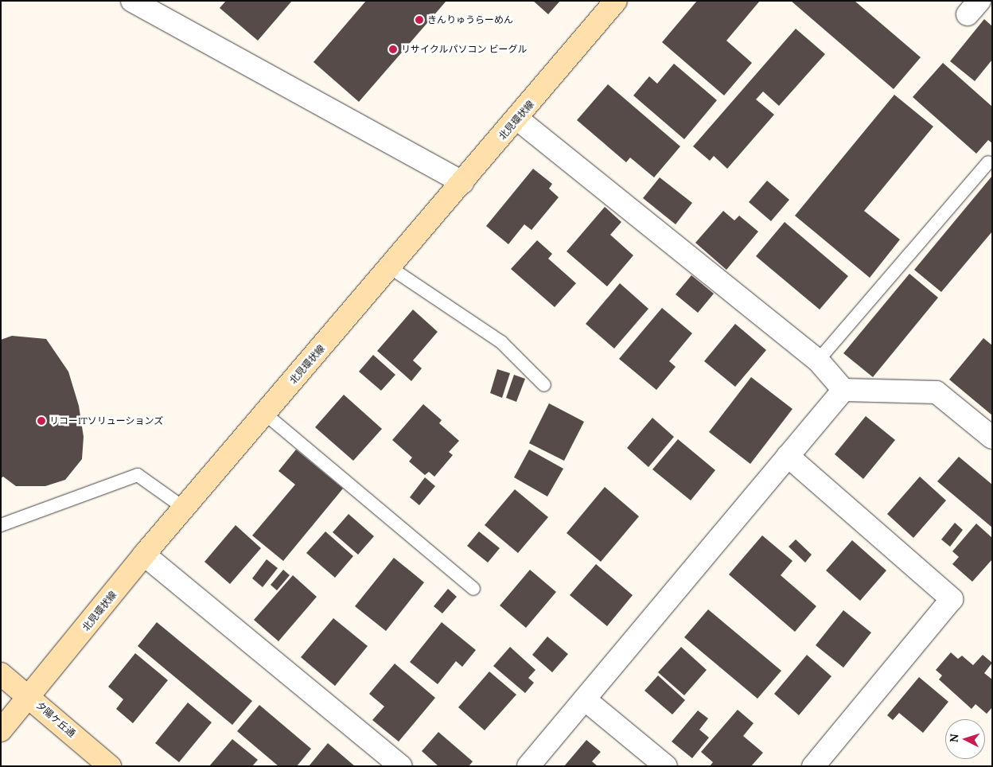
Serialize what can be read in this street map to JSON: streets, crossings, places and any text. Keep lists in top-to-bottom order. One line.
{"streets":{"main road":["北見環状線","夕陽ケ丘通"]},"crossings":[["北見環状線","夕陽ケ丘通"]],"places":["きんりゅうらーめん","リサイクルパソコン ビーグル","リコーITソリューションズ"],"north":"left"}
